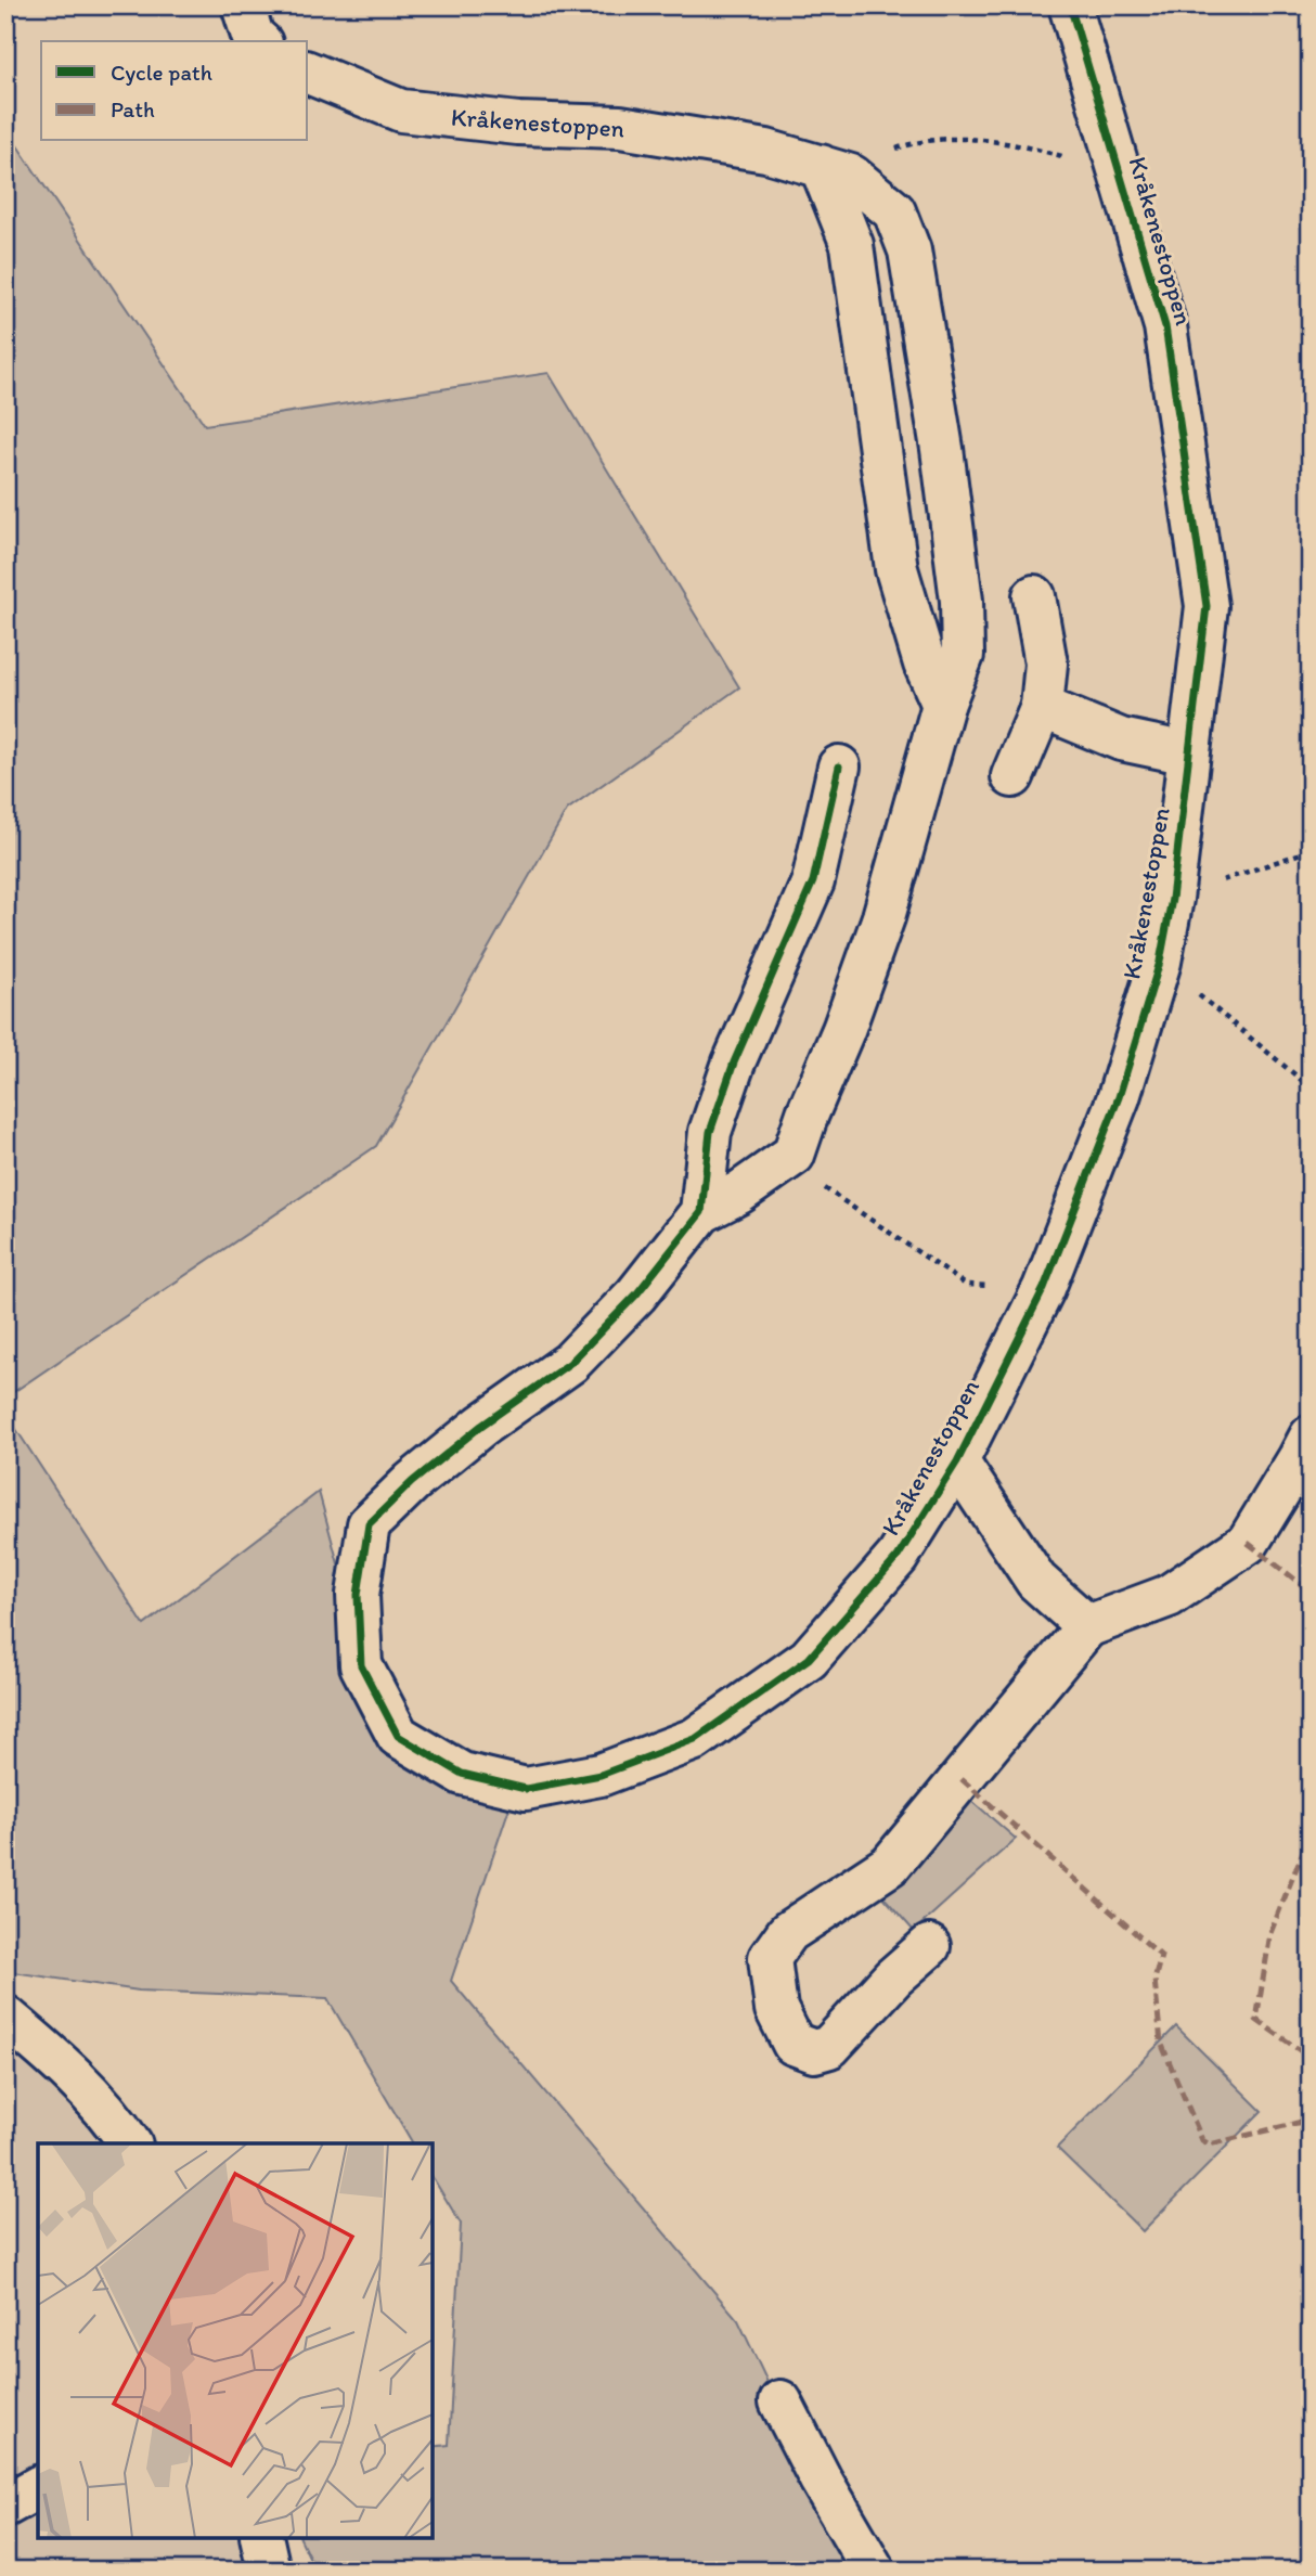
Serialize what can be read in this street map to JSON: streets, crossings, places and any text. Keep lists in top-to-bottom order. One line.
{"streets":{"street":["Kråkenestoppen"]},"legend":["Cycle path","Path"]}
